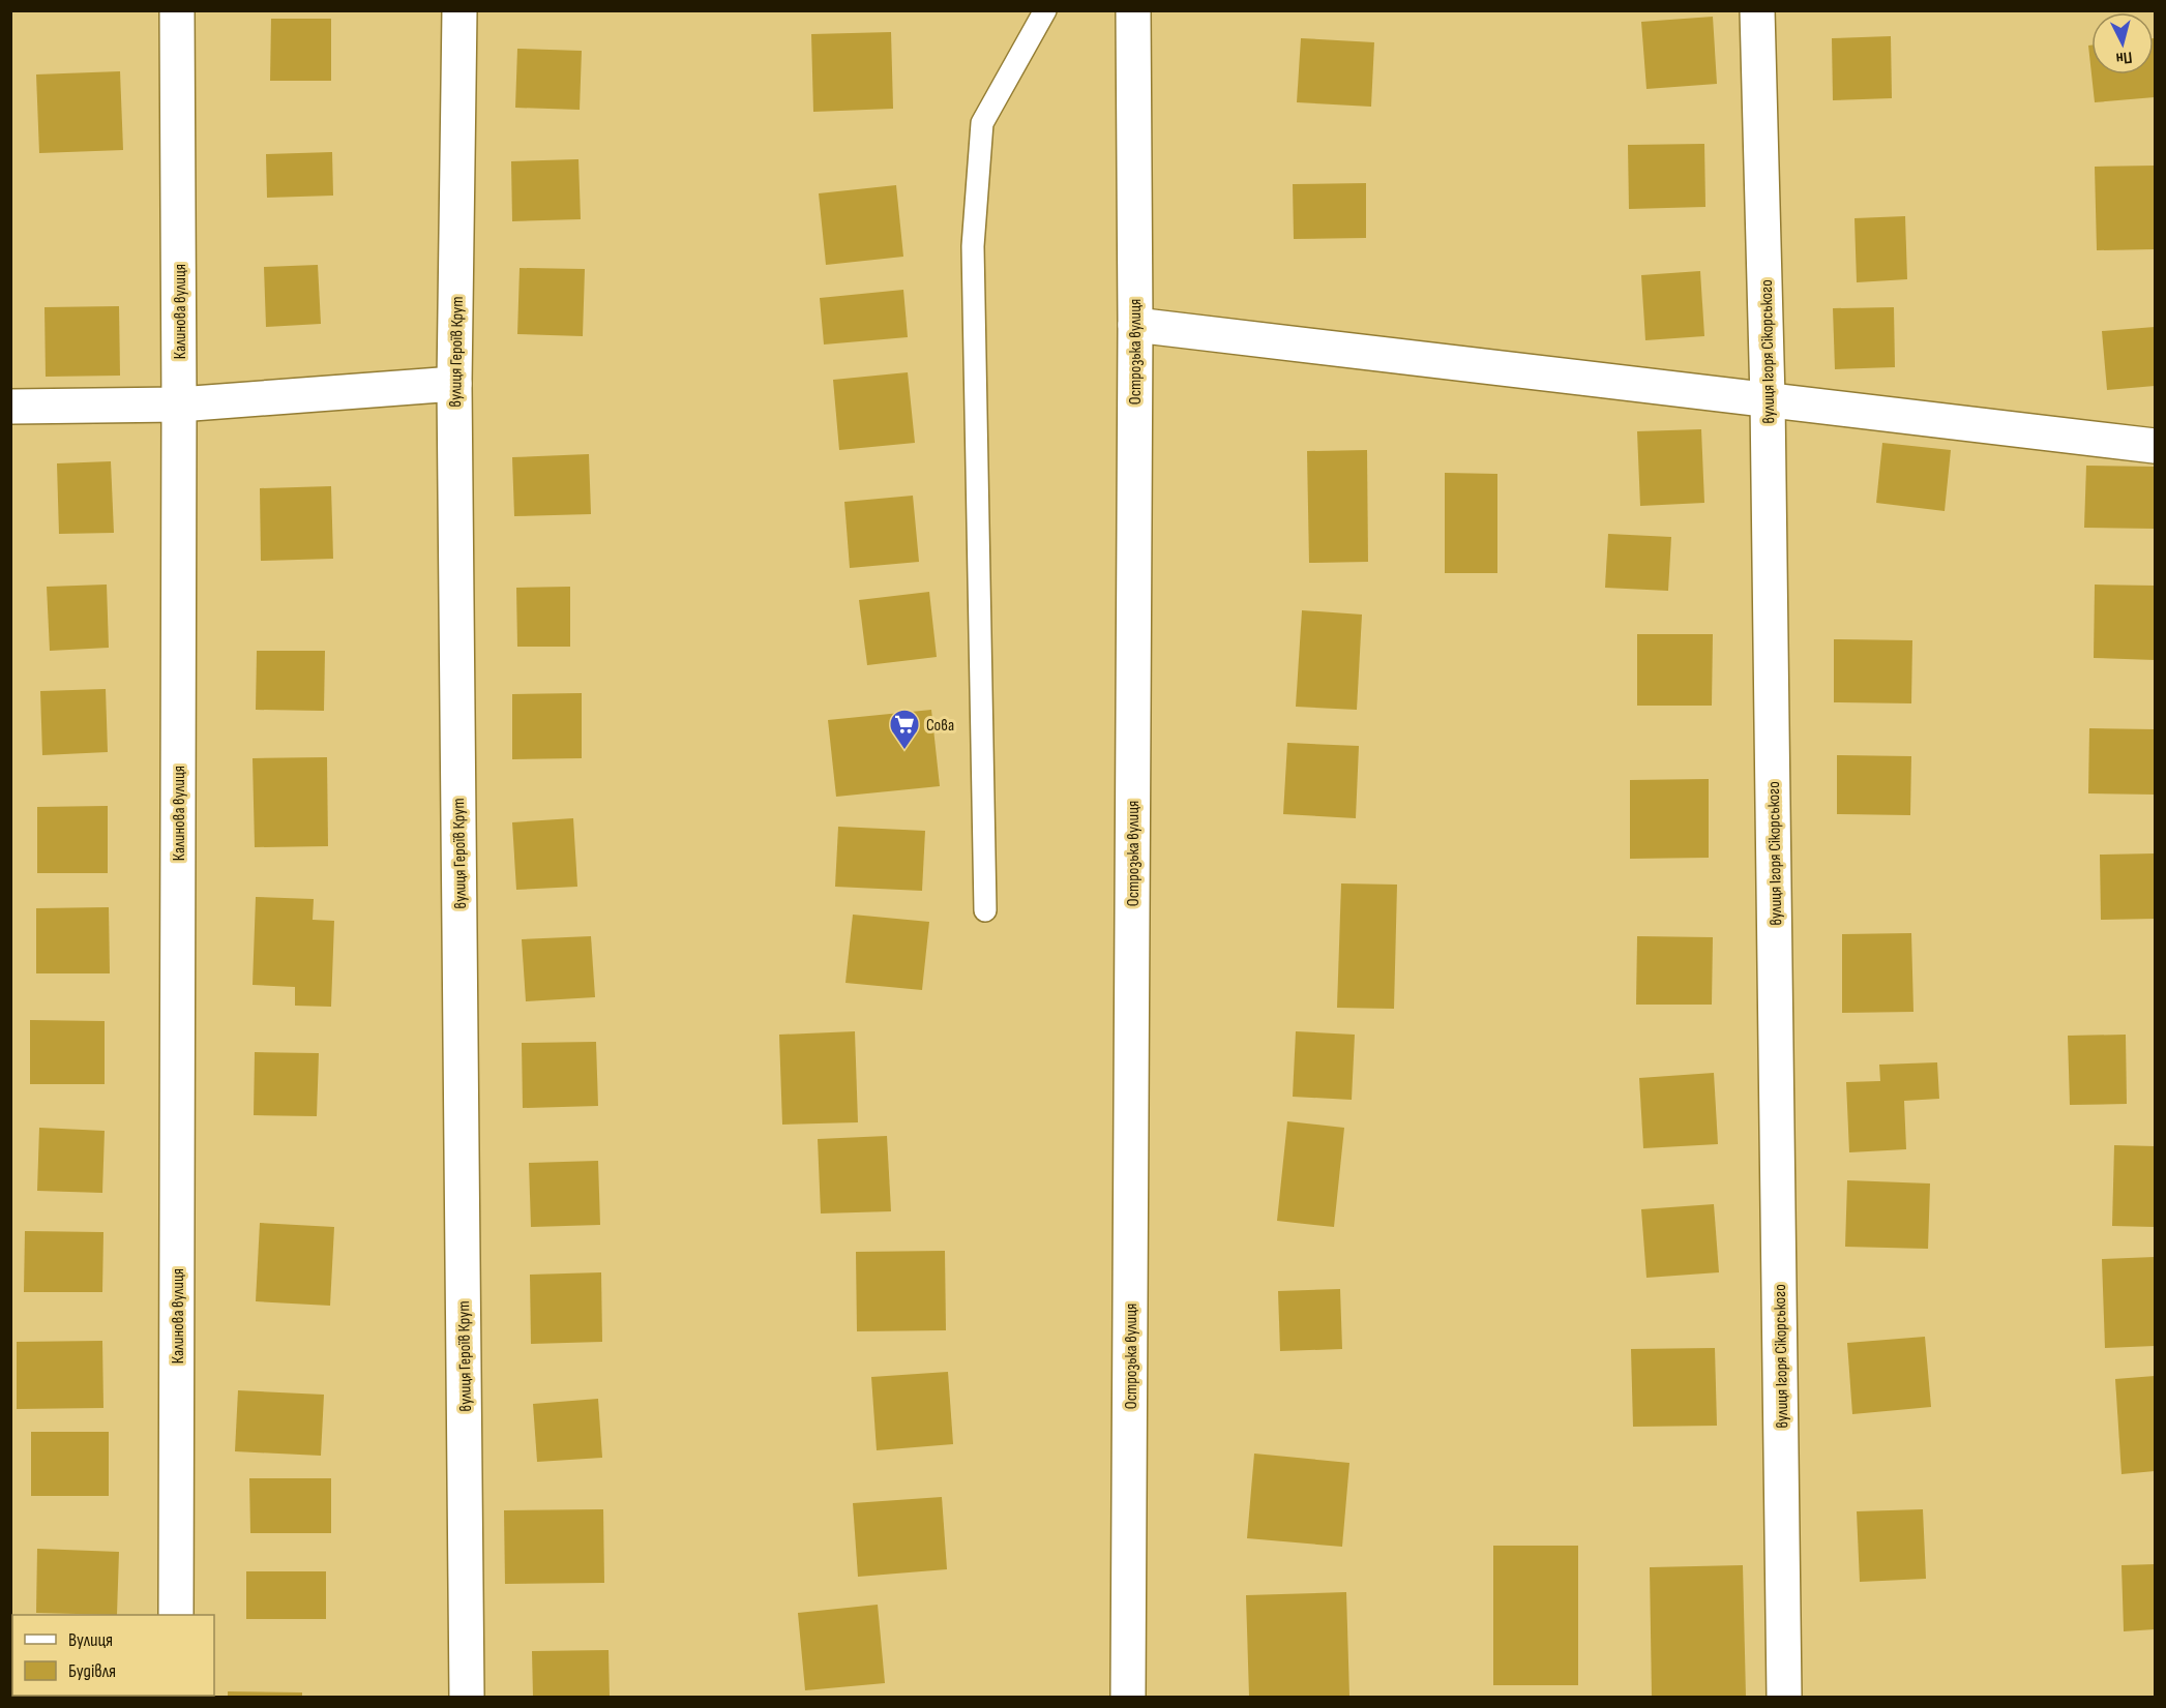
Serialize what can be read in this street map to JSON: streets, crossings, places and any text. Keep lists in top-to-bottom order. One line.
{"streets":{"street":["Калинова вулиця","вулиця Героїв Крут","Острозька вулиця","вулиця Ігоря Сікорського"]},"places":{"supermarket":["Сова"]},"legend":["Вулиця","Будівля"],"north":"bottom"}
